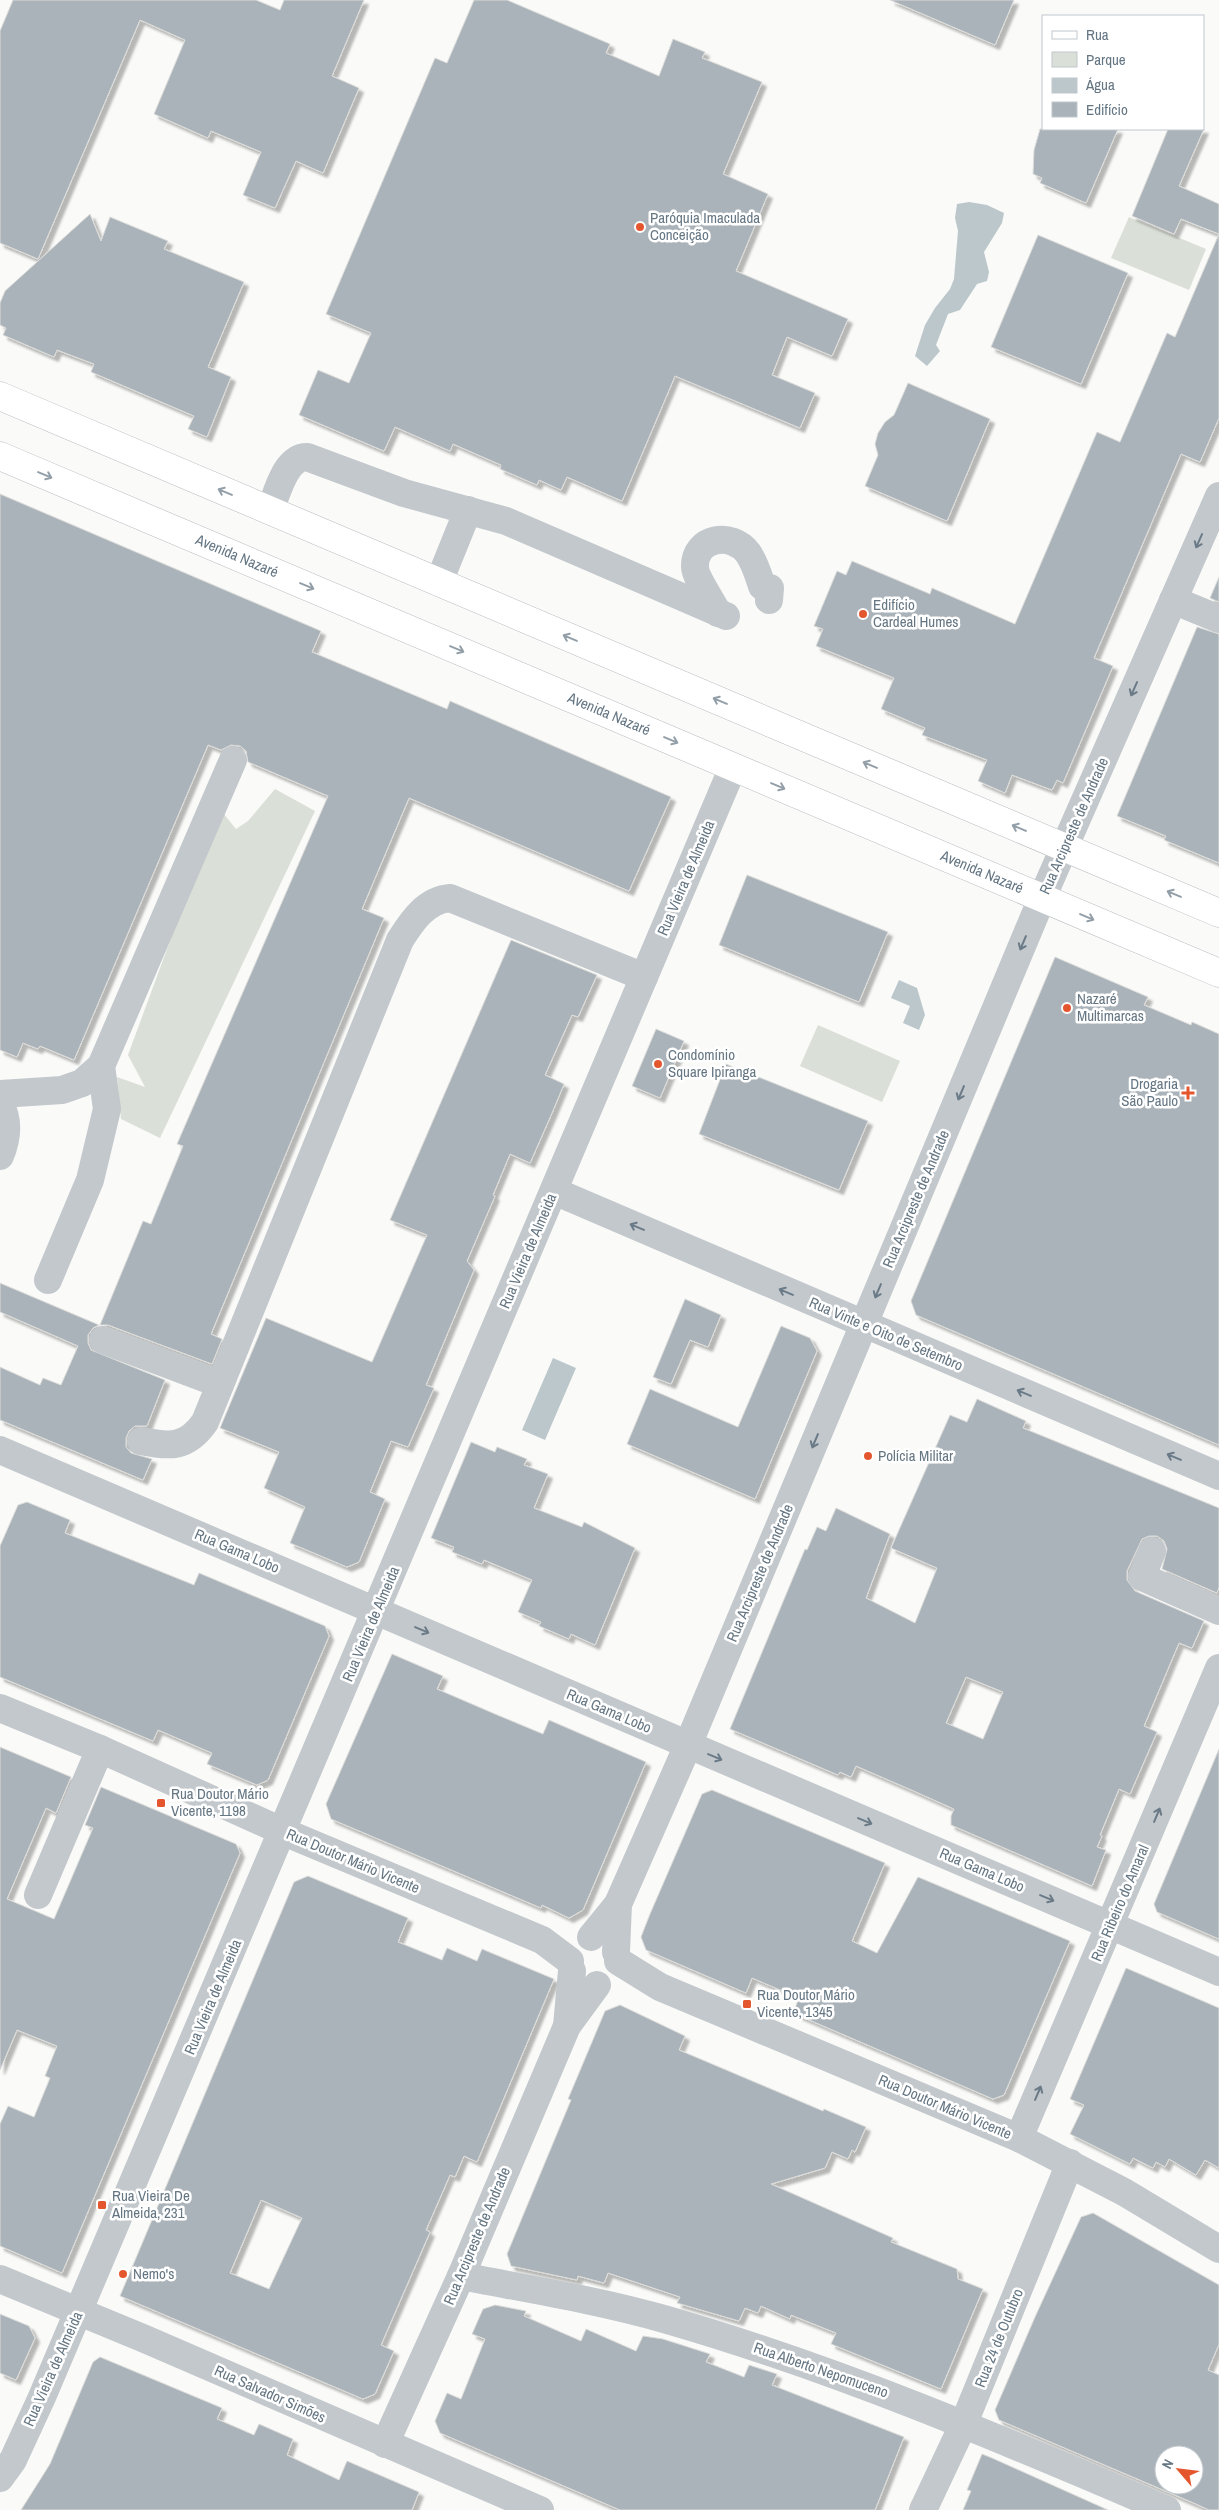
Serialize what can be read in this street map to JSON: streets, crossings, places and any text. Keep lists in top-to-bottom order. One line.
{"streets":{"main road":["Avenida Nazaré"],"street":["Rua Arcipreste de Andrade","Rua Vieira de Almeida","Rua Vinte e Oito de Setembro","Rua Gama Lobo","Rua Doutor Mário Vicente","Rua Ribeiro do Amaral","Rua 24 de Outubro","Rua Alberto Nepomuceno","Rua Salvador Simões"]},"crossings":[["Avenida Nazaré","Rua Arcipreste de Andrade"],["Avenida Nazaré","Rua Vieira de Almeida"],["Rua Arcipreste de Andrade","Rua Vinte e Oito de Setembro"],["Rua Arcipreste de Andrade","Rua Gama Lobo"],["Rua Arcipreste de Andrade","Rua Doutor Mário Vicente"],["Rua Arcipreste de Andrade","Rua Alberto Nepomuceno"],["Rua Arcipreste de Andrade","Rua Salvador Simões"],["Rua Vieira de Almeida","Rua Vinte e Oito de Setembro"],["Rua Vieira de Almeida","Rua Gama Lobo"],["Rua Vieira de Almeida","Rua Doutor Mário Vicente"],["Rua Vieira de Almeida","Rua Salvador Simões"],["Rua Gama Lobo","Rua Ribeiro do Amaral"],["Rua Doutor Mário Vicente","Rua Ribeiro do Amaral"],["Rua Doutor Mário Vicente","Rua 24 de Outubro"],["Rua 24 de Outubro","Rua Alberto Nepomuceno"]],"one_way":["Rua Arcipreste de Andrade","Rua Vinte e Oito de Setembro","Rua Gama Lobo","Rua Ribeiro do Amaral"],"places":{"other":["Paróquia Imaculada Conceição","Edifício Cardeal Humes","Nazaré Multimarcas","Condomínio Square Ipiranga","Polícia Militar","Nemo's"],"health":["Drogaria São Paulo"],"transit":["Rua Doutor Mário Vicente, 1198","Rua Doutor Mário Vicente, 1345","Rua Vieira De Almeida, 231"]},"legend":["Rua","Parque","Água","Edifício"],"north":"top left"}
